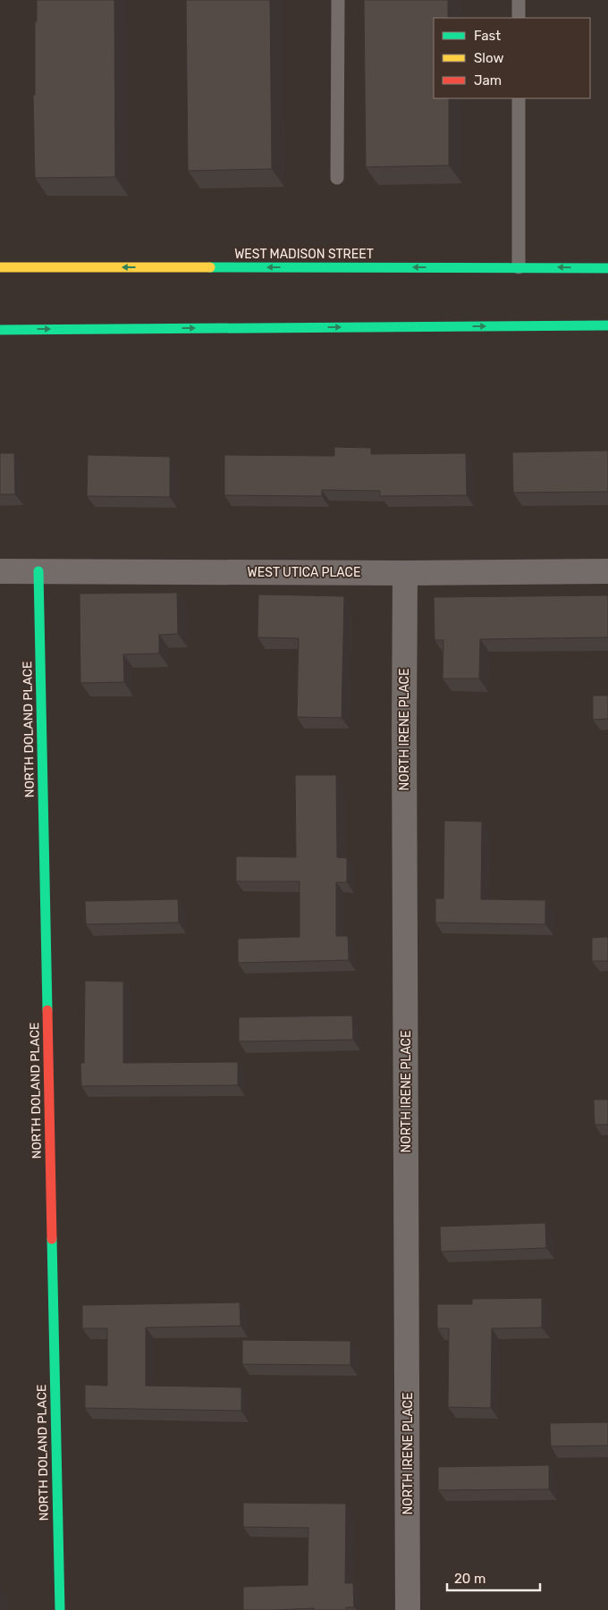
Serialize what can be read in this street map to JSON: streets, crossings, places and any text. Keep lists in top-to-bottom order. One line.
{"streets":{"street":["WEST MADISON STREET","WEST UTICA PLACE","NORTH DOLAND PLACE","NORTH IRENE PLACE"]},"crossings":[["WEST UTICA PLACE","NORTH DOLAND PLACE"],["WEST UTICA PLACE","NORTH IRENE PLACE"]],"legend":["Fast","Slow","Jam"],"scale_bar":"20 m"}
